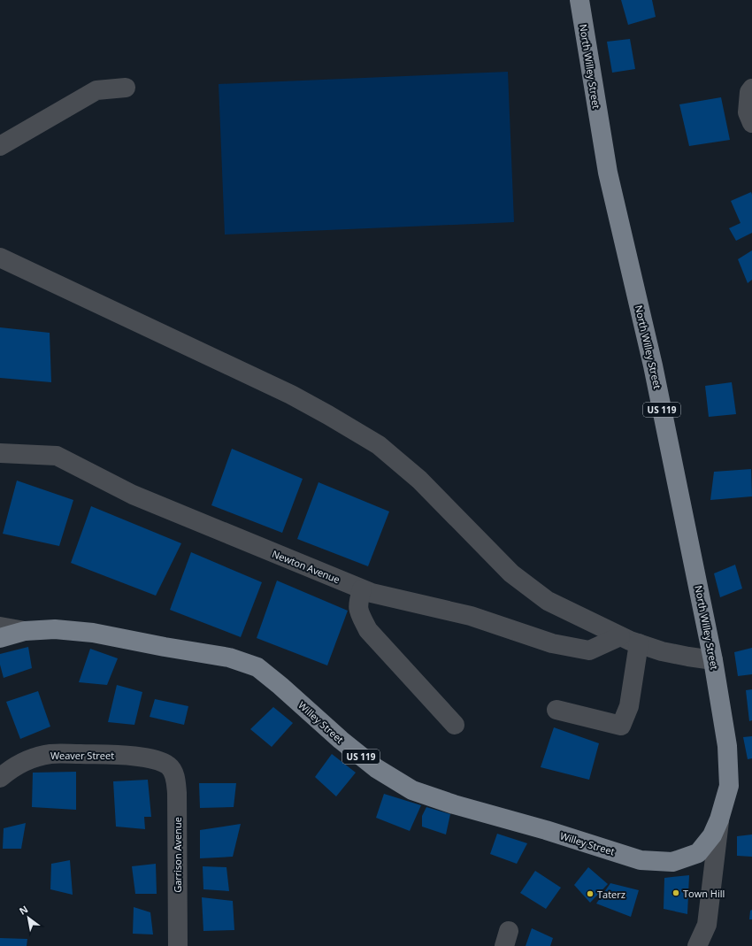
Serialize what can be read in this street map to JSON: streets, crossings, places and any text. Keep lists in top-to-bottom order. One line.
{"streets":{"main road":["North Willey Street","US 119","Willey Street"],"street":["Newton Avenue","Weaver Street","Garrison Avenue"]},"crossings":[["North Willey Street","Willey Street"],["Weaver Street","Garrison Avenue"]],"places":["Town Hill","Taterz"],"north":"top left"}
